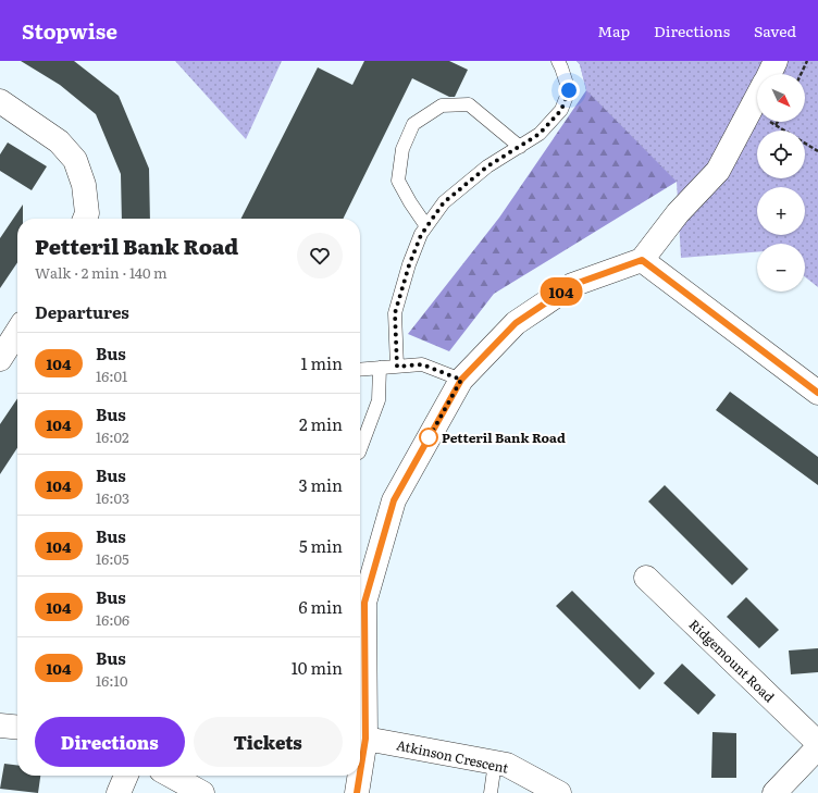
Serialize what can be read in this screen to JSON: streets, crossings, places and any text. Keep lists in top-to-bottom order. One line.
{"streets":{"street":["Ridgemount Road","Atkinson Crescent"]},"places":["Petteril Bank Road"],"lines":["bus line 104"],"north":"bottom right","page":{"header":"Stopwise","nav":["Map","Directions","Saved"],"on_map":"104","map_buttons":["+","−"],"heading":[["Petteril Bank Road","Walk · 2 min · 140 m"],"Departures"],"list":[{"mark":"104","name":"Bus","note":"16:01","value":"1 min"},{"mark":"104","name":"Bus","note":"16:02","value":"2 min"},{"mark":"104","name":"Bus","note":"16:03","value":"3 min"},{"mark":"104","name":"Bus","note":"16:05","value":"5 min"},{"mark":"104","name":"Bus","note":"16:06","value":"6 min"},{"mark":"104","name":"Bus","note":"16:10","value":"10 min"}],"buttons":["Directions","Tickets"]}}
